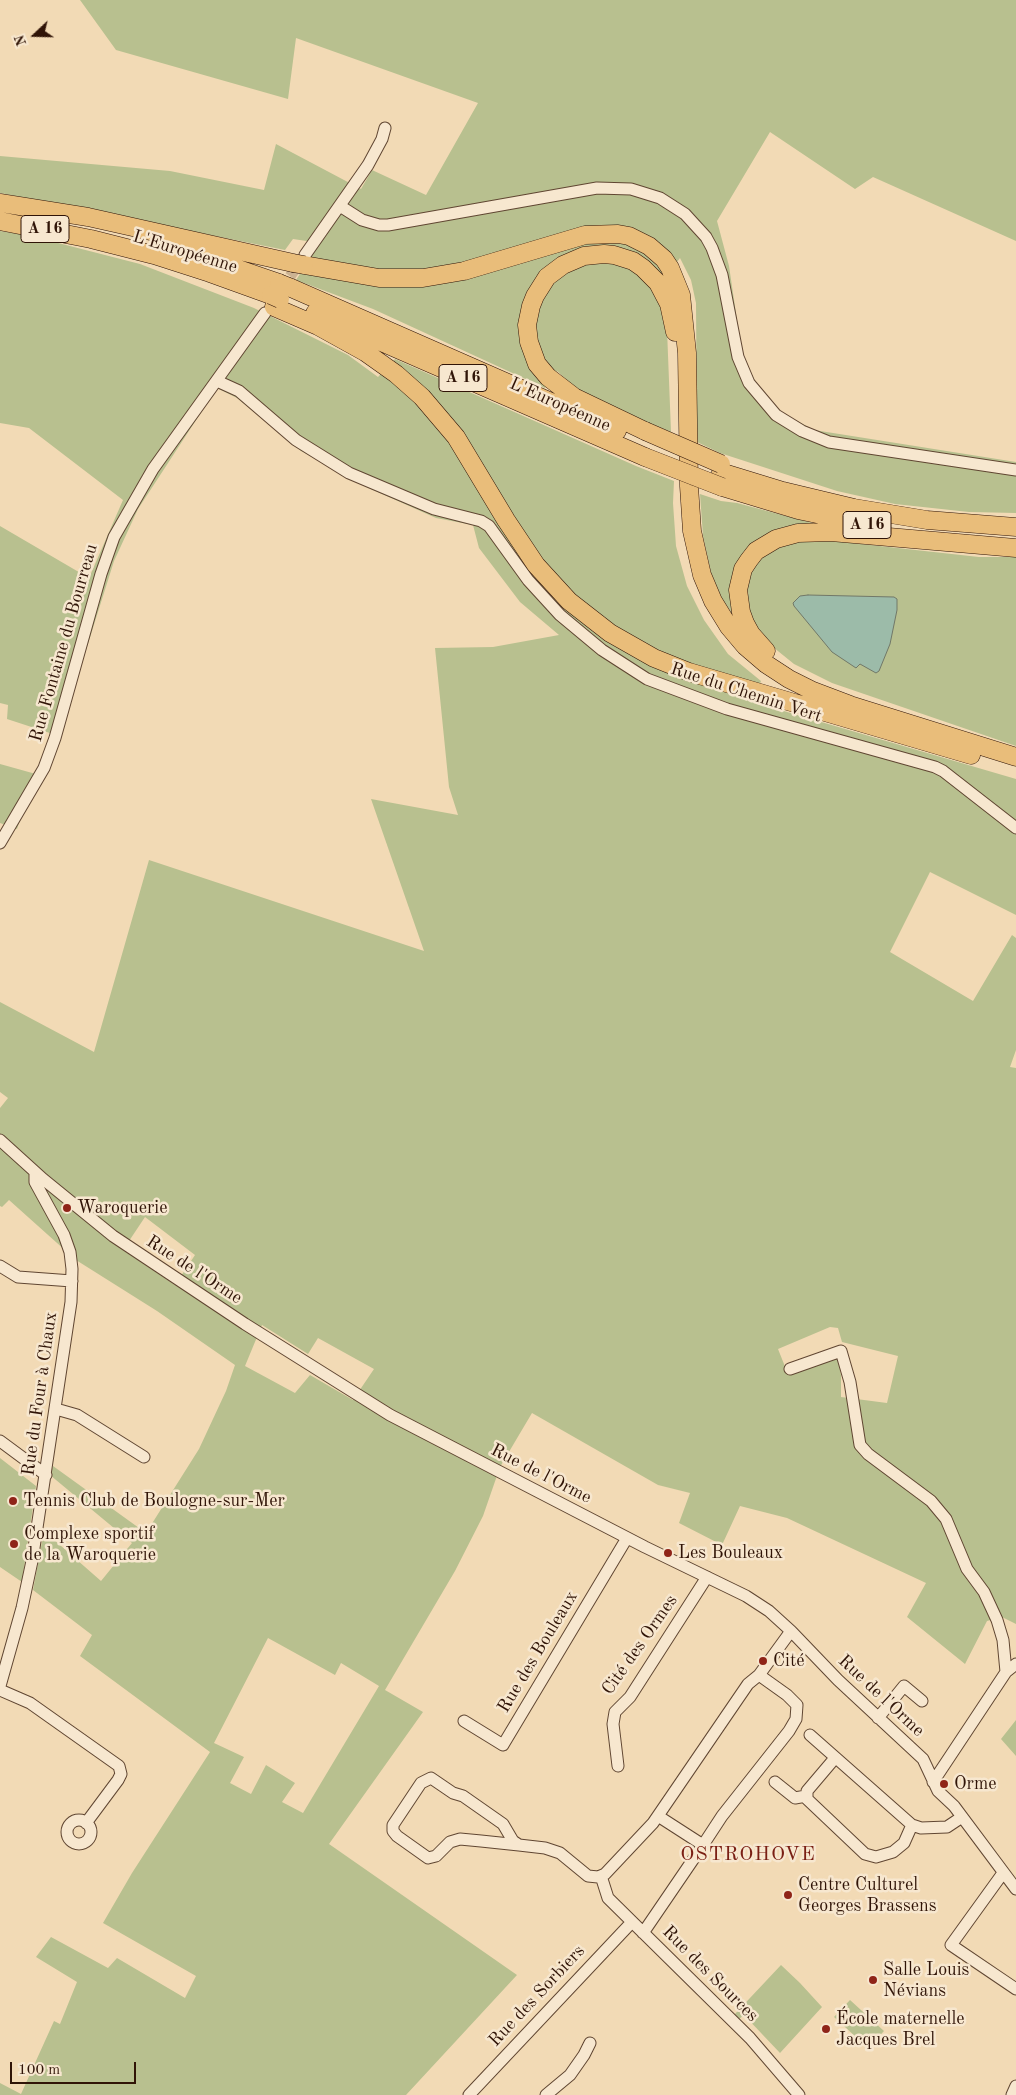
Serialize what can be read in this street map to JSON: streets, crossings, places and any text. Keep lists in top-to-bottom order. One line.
{"streets":{"highway":["A 16","L'Européenne"],"street":["Rue Fontaine du Bourreau","Rue du Chemin Vert","Rue de l'Orme","Rue du Four à Chaux","Cité des Ormes","Rue des Bouleaux","Rue des Sources","Rue des Sorbiers"]},"crossings":[["A 16","L'Européenne"],["L'Européenne","Rue Fontaine du Bourreau"],["Rue Fontaine du Bourreau","Rue du Chemin Vert"],["Rue de l'Orme","Rue du Four à Chaux"],["Rue de l'Orme","Cité des Ormes"],["Rue de l'Orme","Rue des Bouleaux"],["Rue des Sources","Rue des Sorbiers"]],"districts":["OSTROHOVE"],"places":["Waroquerie","Tennis Club de Boulogne-sur-Mer","Complexe sportif de la Waroquerie","Les Bouleaux","Cité","Orme","Centre Culturel Georges Brassens","Salle Louis Névians","École maternelle Jacques Brel"],"scale_bar":"100 m","north":"left"}
